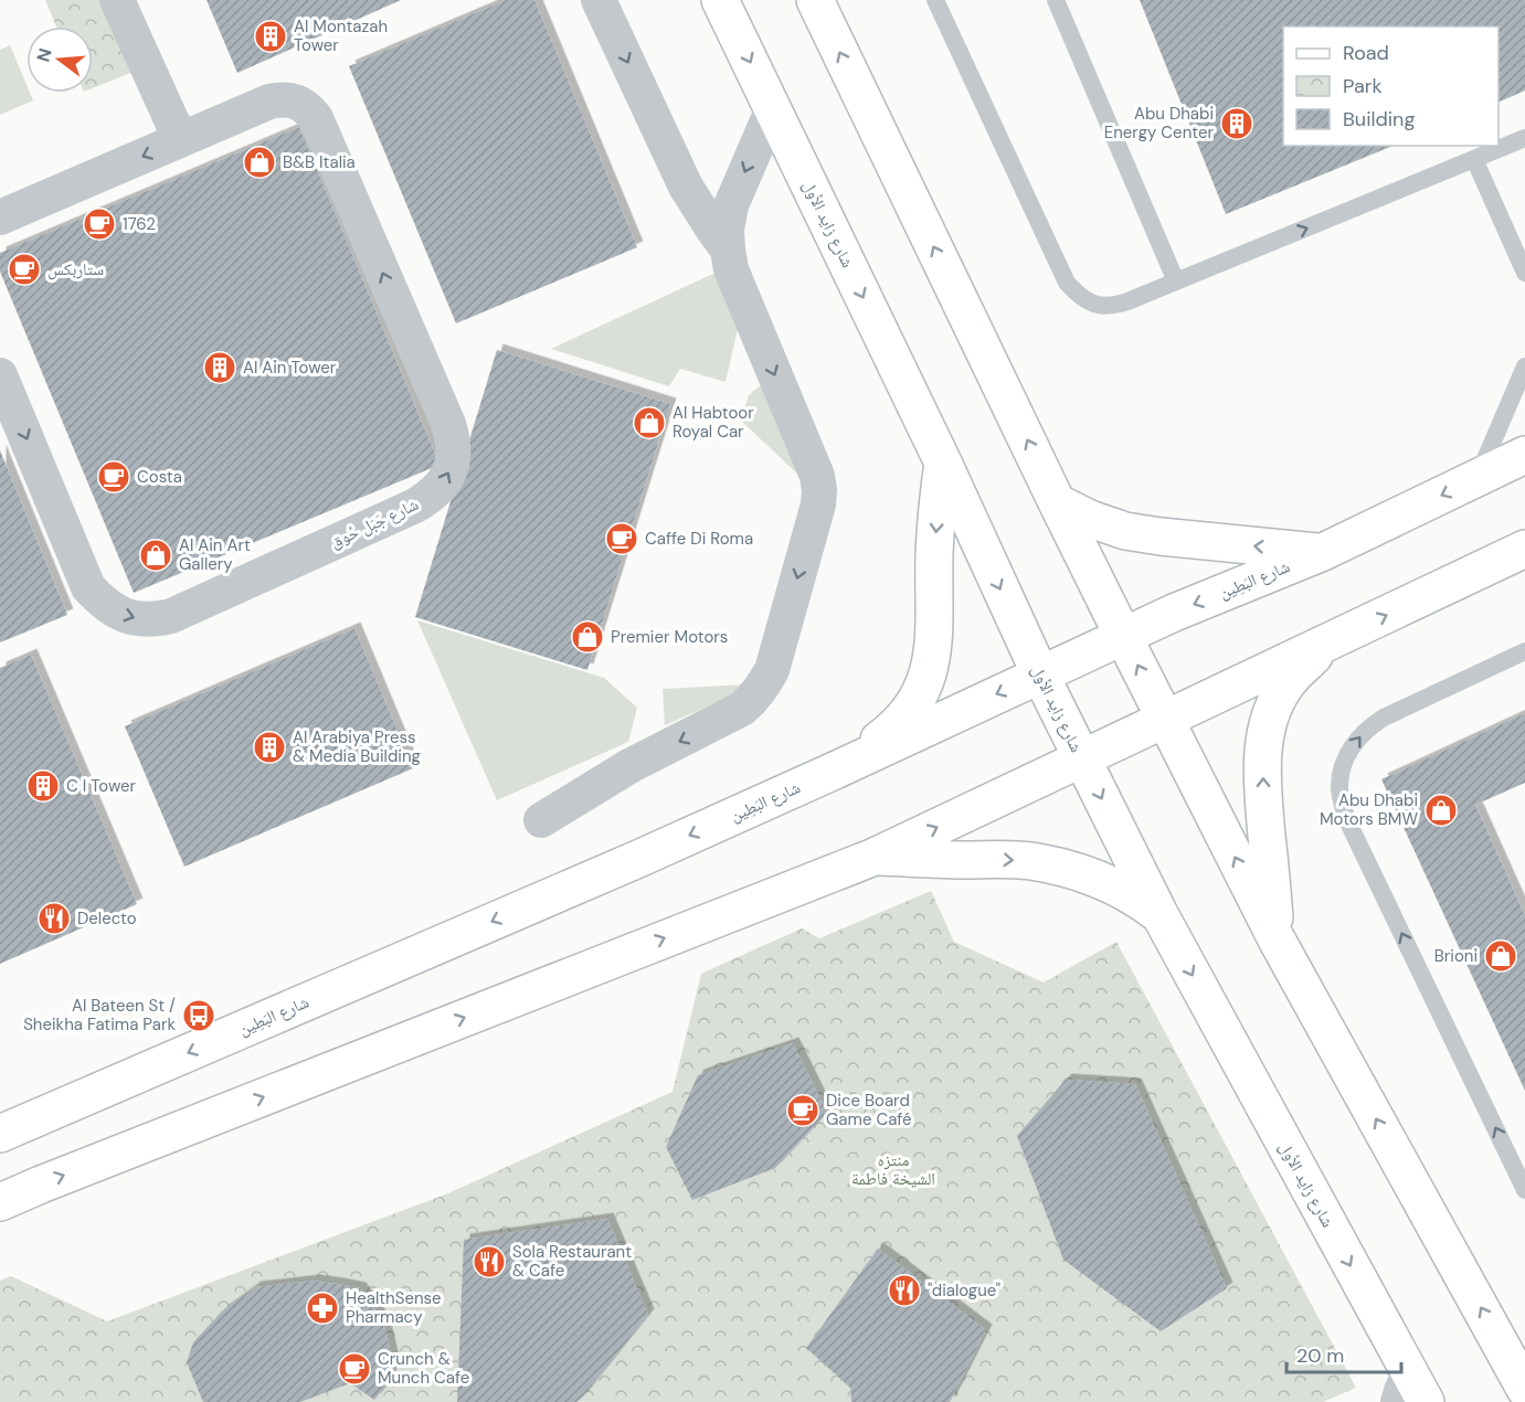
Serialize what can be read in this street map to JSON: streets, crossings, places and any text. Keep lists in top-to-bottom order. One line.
{"streets":{"main road":["شارع زايد الأول","شارع البَطِين"],"street":["شارع جَبَل حُوق"]},"crossings":[["شارع زايد الأول","شارع البَطِين"]],"parks":["منتزه الشيخة فاطمة"],"places":{"building":["Al Montazah Tower","Abu Dhabi Energy Center","Al Ain Tower","Al Arabiya Press & Media Building","C I Tower"],"shop":["B&B Italia","Al Habtoor Royal Car","Al Ain Art Gallery","Premier Motors","Abu Dhabi Motors BMW","Brioni"],"cafe":["1762","ستاربكس","Costa","Caffe Di Roma","Dice Board Game Café","Crunch & Munch Cafe"],"restaurant":["Delecto","Sola Restaurant & Cafe","\"dialogue\""],"bus stop":["Al Bateen St / Sheikha Fatima Park"],"pharmacy":["HealthSense Pharmacy"]},"legend":["Road","Park","Building"],"scale_bar":"20 m","north":"left"}
